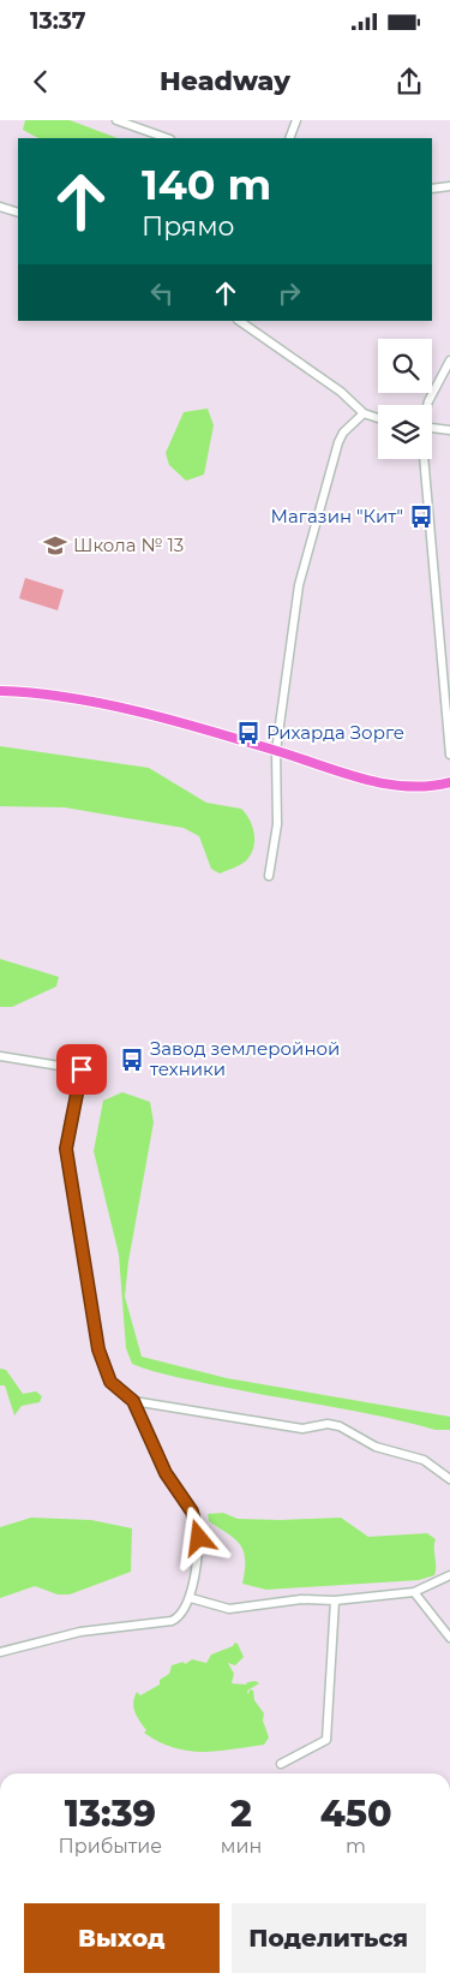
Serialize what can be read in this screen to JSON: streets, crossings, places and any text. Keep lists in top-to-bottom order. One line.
{"places":{"bus stop":["Магазин \"Кит\"","Рихарда Зорге","Завод землеройной техники"],"school or university":["Школа № 13"]},"page":{"status":"13:37","header":"Headway","turn":["140 m","Прямо"],"eta":["13:39","Прибытие","2","мин","450","m"],"buttons":["Выход","Поделиться"]}}
